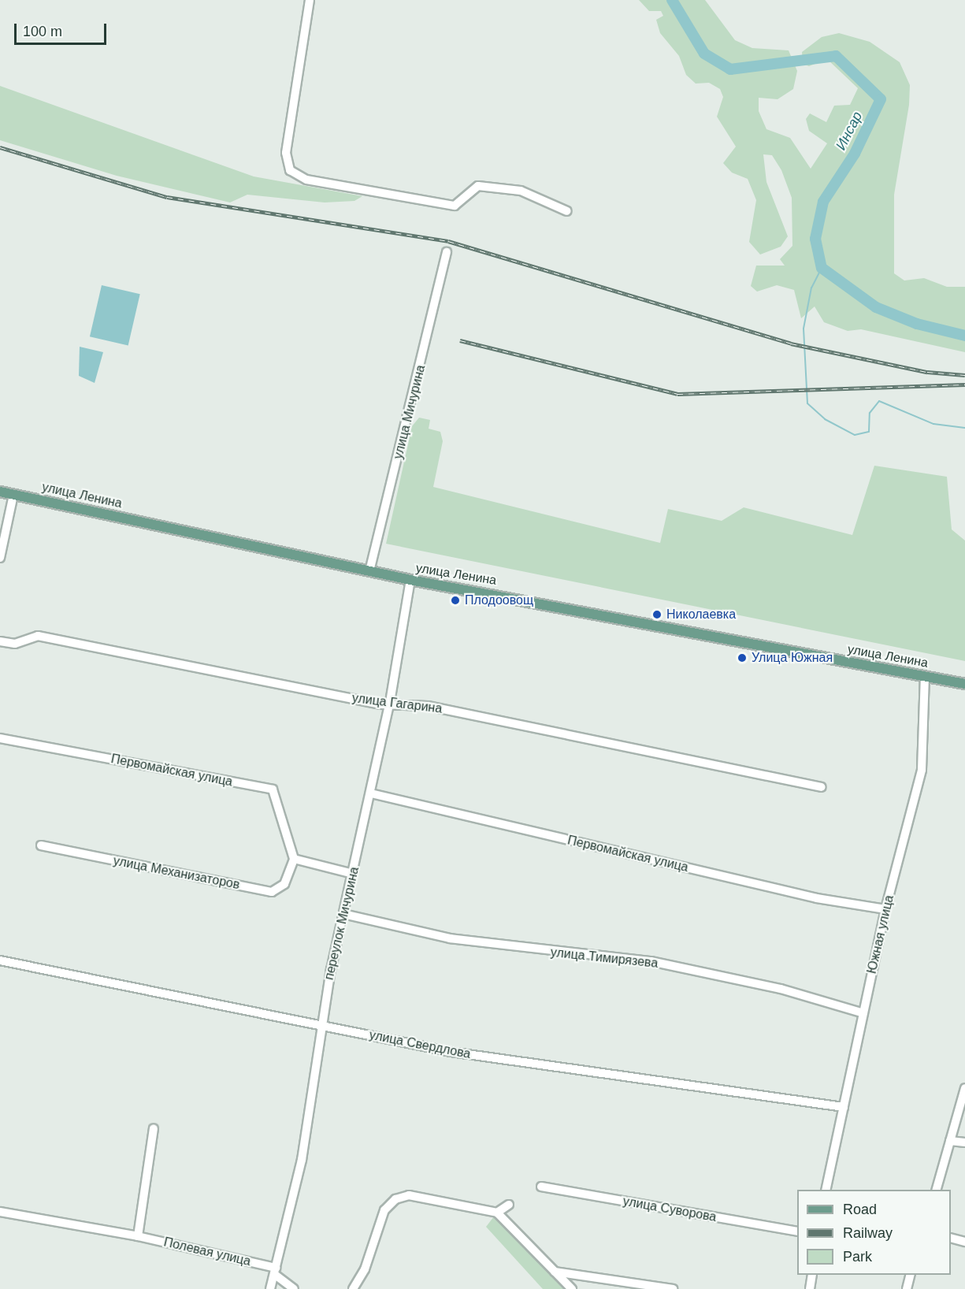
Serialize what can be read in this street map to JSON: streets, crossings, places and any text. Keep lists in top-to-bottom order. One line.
{"streets":{"main road":["улица Ленина"],"street":["улица Мичурина","улица Гагарина","Первомайская улица","улица Механизаторов","переулок Мичурина","Южная улица","улица Тимирязева","улица Свердлова","улица Суворова","Полевая улица"]},"crossings":[["улица Мичурина","улица Ленина"],["улица Ленина","переулок Мичурина"],["улица Ленина","Южная улица"],["улица Гагарина","переулок Мичурина"],["Первомайская улица","улица Механизаторов"],["Первомайская улица","переулок Мичурина"],["Первомайская улица","Южная улица"],["переулок Мичурина","улица Тимирязева"],["переулок Мичурина","улица Свердлова"],["переулок Мичурина","Полевая улица"],["Южная улица","улица Тимирязева"],["Южная улица","улица Свердлова"]],"water":["Инсар"],"places":["Плодоовощ","Николаевка","Улица Южная"],"legend":["Road","Railway","Park"],"scale_bar":"100 m"}
